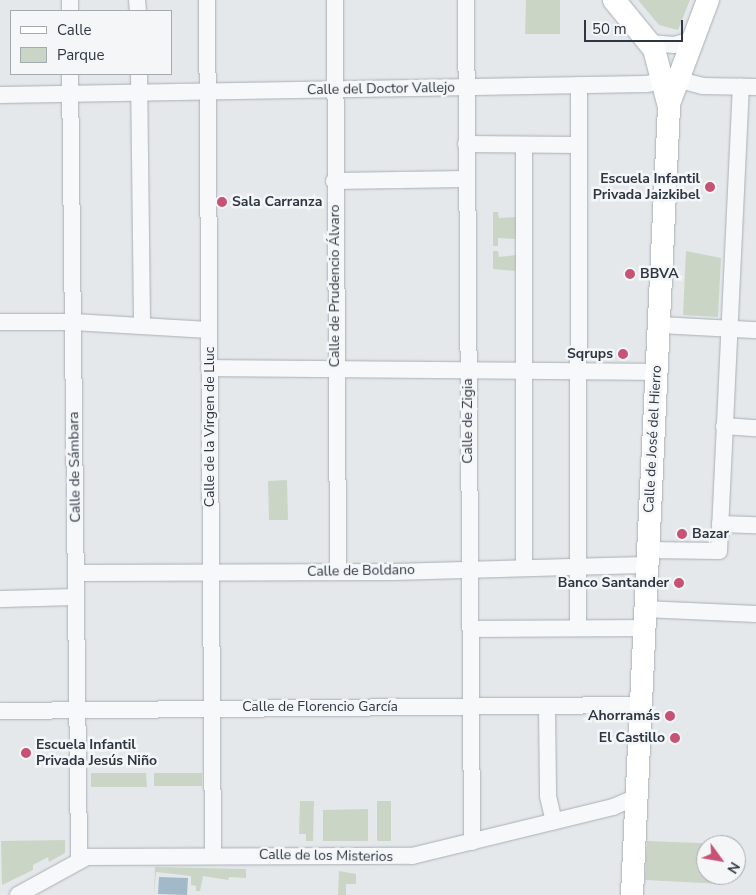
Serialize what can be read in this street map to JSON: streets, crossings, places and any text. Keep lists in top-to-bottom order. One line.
{"streets":{"street":["Calle del Doctor Vallejo","Calle de Prudencio Álvaro","Calle de Zigia","Calle de la Virgen de Lluc","Calle de José del Hierro","Calle de Sámbara","Calle de Boldano","Calle de Florencio García","Calle de los Misterios"]},"crossings":[["Calle del Doctor Vallejo","Calle de Prudencio Álvaro"],["Calle del Doctor Vallejo","Calle de Zigia"],["Calle del Doctor Vallejo","Calle de la Virgen de Lluc"],["Calle del Doctor Vallejo","Calle de José del Hierro"],["Calle del Doctor Vallejo","Calle de Sámbara"],["Calle de Prudencio Álvaro","Calle de Boldano"],["Calle de Zigia","Calle de Boldano"],["Calle de Zigia","Calle de Florencio García"],["Calle de Zigia","Calle de los Misterios"],["Calle de la Virgen de Lluc","Calle de Boldano"],["Calle de la Virgen de Lluc","Calle de Florencio García"],["Calle de la Virgen de Lluc","Calle de los Misterios"],["Calle de José del Hierro","Calle de Boldano"],["Calle de José del Hierro","Calle de Florencio García"],["Calle de José del Hierro","Calle de los Misterios"],["Calle de Sámbara","Calle de Boldano"],["Calle de Sámbara","Calle de Florencio García"],["Calle de Sámbara","Calle de los Misterios"]],"places":["Escuela Infantil Privada Jaizkibel","Sala Carranza","BBVA","Sqrups","Bazar","Banco Santander","Ahorramás","El Castillo","Escuela Infantil Privada Jesús Niño"],"legend":["Calle","Parque"],"scale_bar":"50 m","north":"bottom right"}
